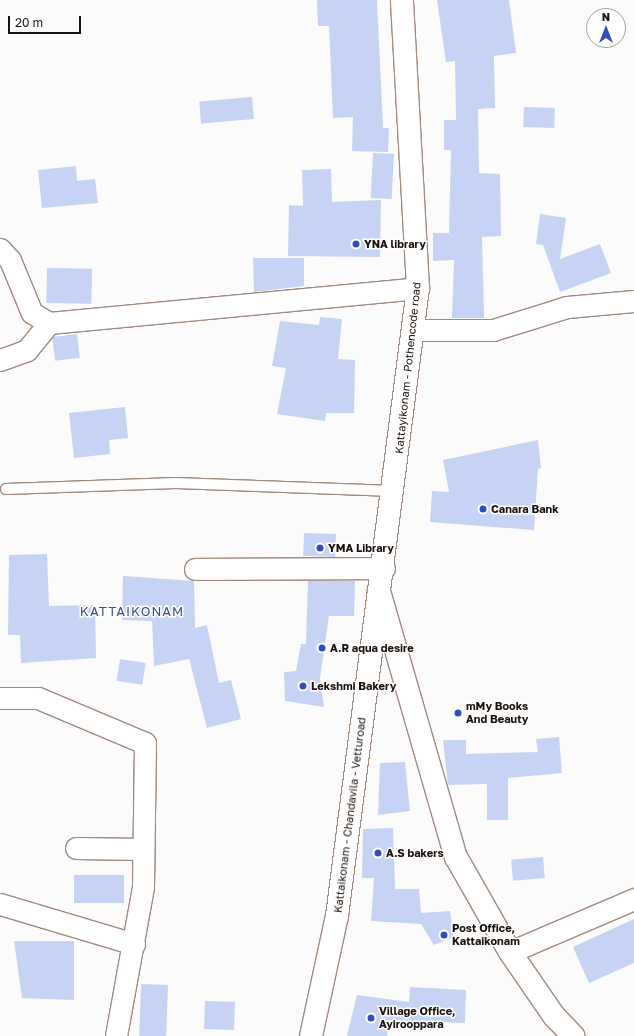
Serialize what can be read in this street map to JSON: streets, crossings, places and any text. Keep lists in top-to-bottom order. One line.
{"streets":{"main road":["Kattayikonam - Pothencode road","Kattaikonam - Chandavila - Vetturoad"]},"crossings":[["Kattayikonam - Pothencode road","Kattaikonam - Chandavila - Vetturoad"]],"districts":["KATTAIKONAM"],"places":["YNA library","Canara Bank","YMA Library","A.R aqua desire","Lekshmi Bakery","mMy Books And Beauty","A.S bakers","Post Office, Kattaikonam","Village Office, Ayirooppara"],"scale_bar":"20 m","north":"top"}
